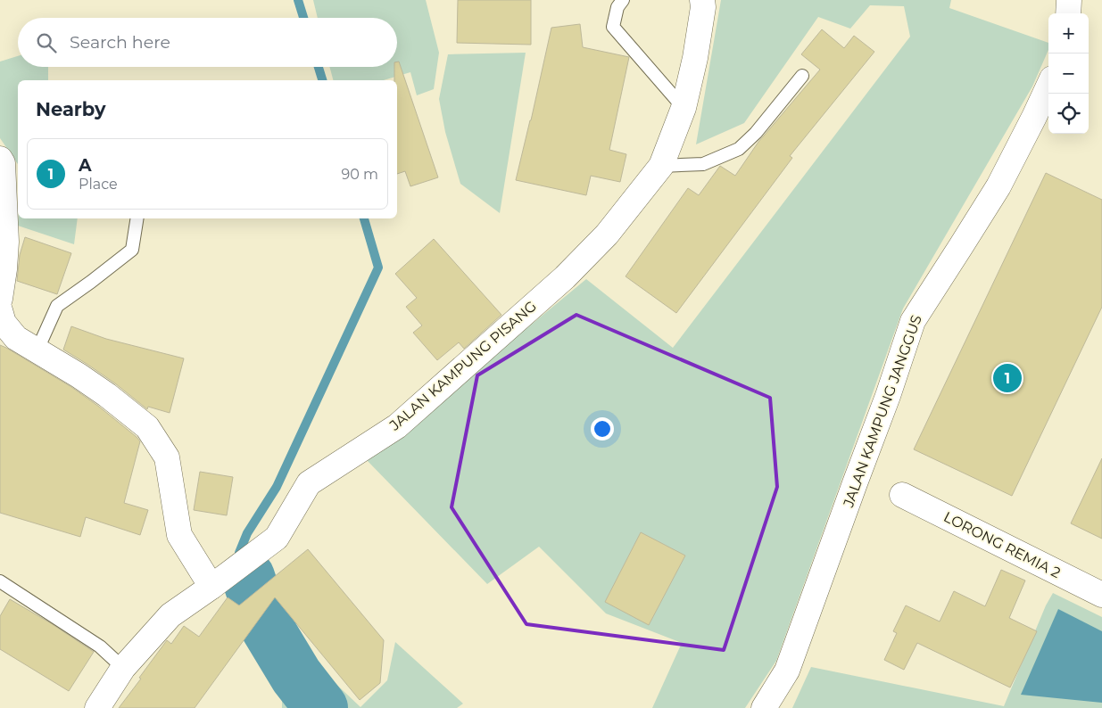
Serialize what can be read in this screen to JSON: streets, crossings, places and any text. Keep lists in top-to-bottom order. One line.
{"streets":{"street":["JALAN KAMPUNG PISANG","JALAN KAMPUNG JANGGUS","LORONG REMIA 2"]},"page":{"map_buttons":["+","−"],"search":"Search here","heading":"Nearby","list":[{"mark":"1","name":"A","note":"Place","value":"90 m"}],"pins":"1"}}
